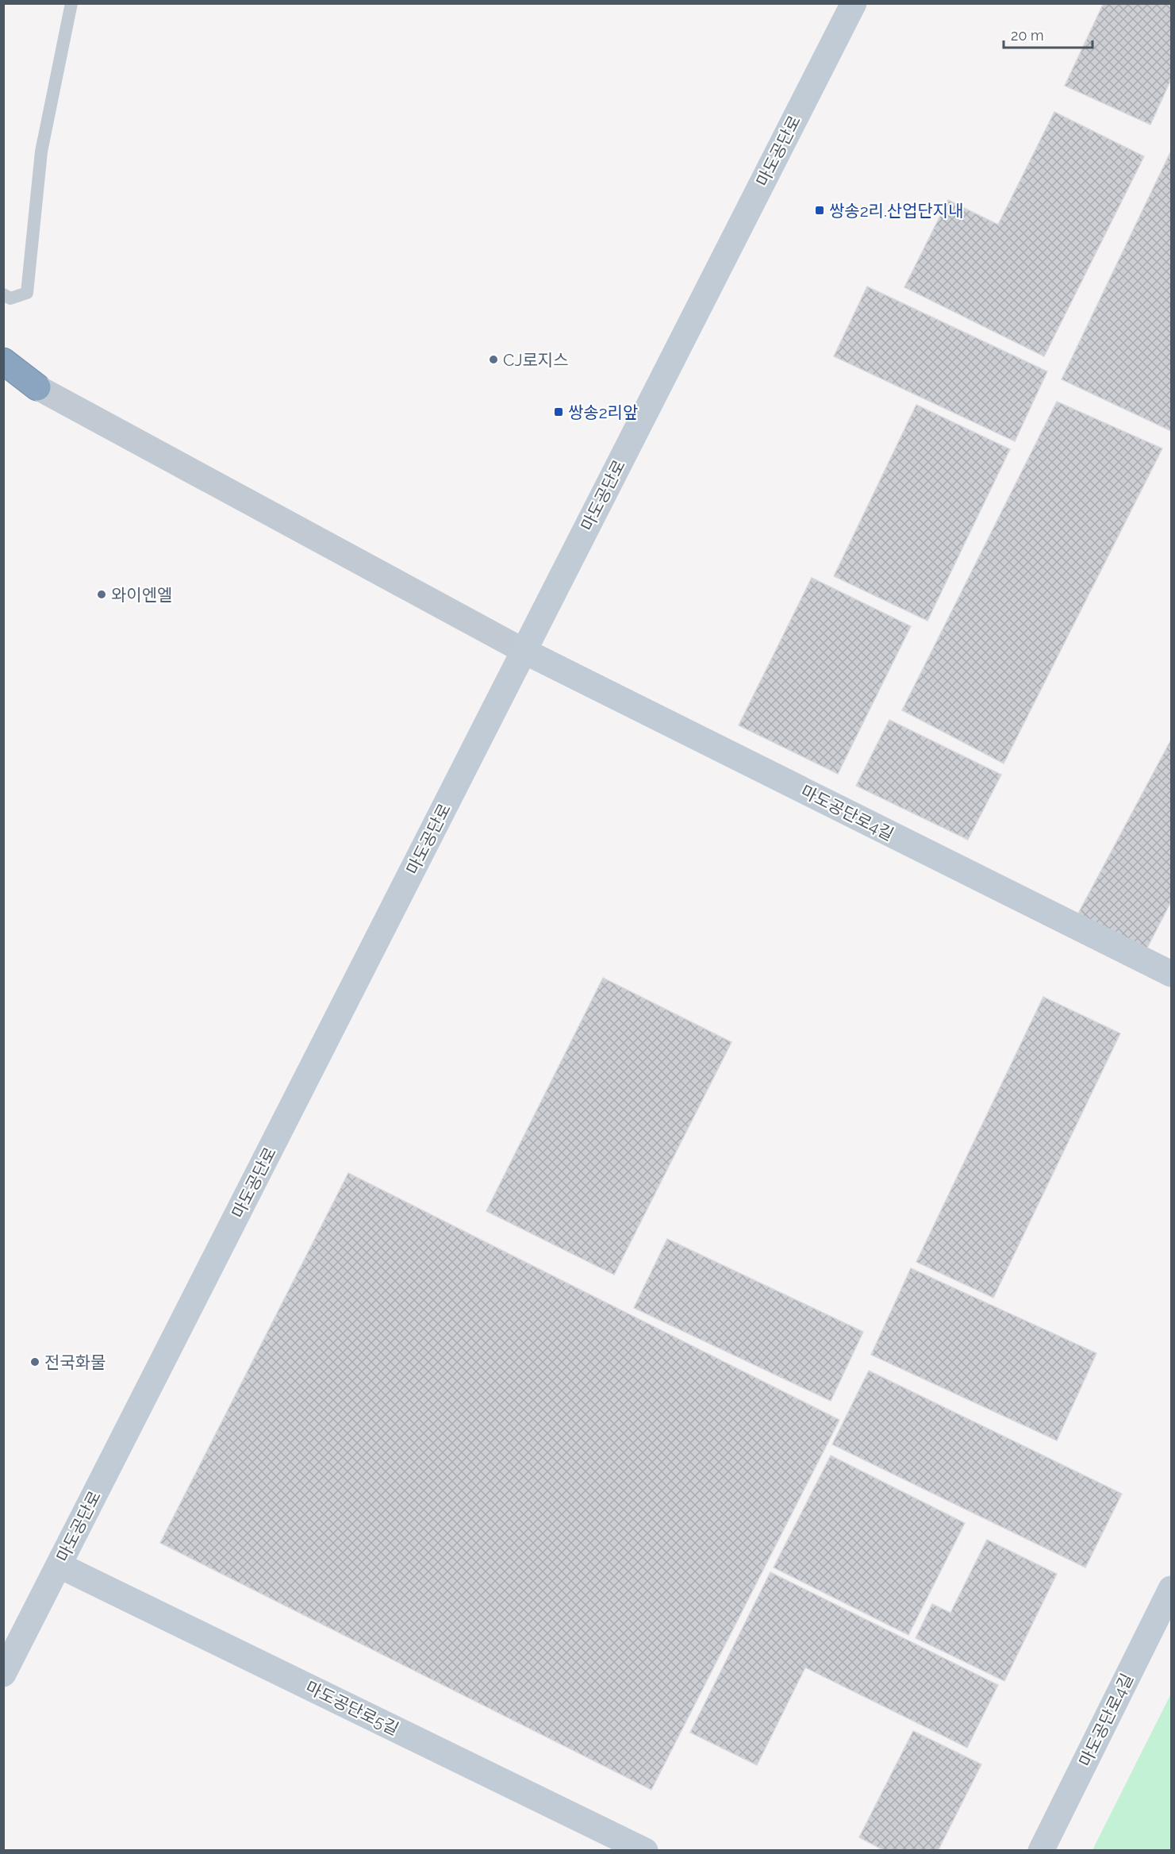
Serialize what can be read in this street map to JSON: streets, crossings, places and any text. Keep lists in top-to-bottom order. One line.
{"streets":{"main road":["마도공단로","마도공단로4길","마도공단로5길"]},"crossings":[["마도공단로","마도공단로4길"],["마도공단로","마도공단로5길"]],"places":{"transit":["쌍송2리.산업단지내","쌍송2리앞"],"other":["CJ로지스","와이엔엘","전국화물"]},"scale_bar":"20 m"}
